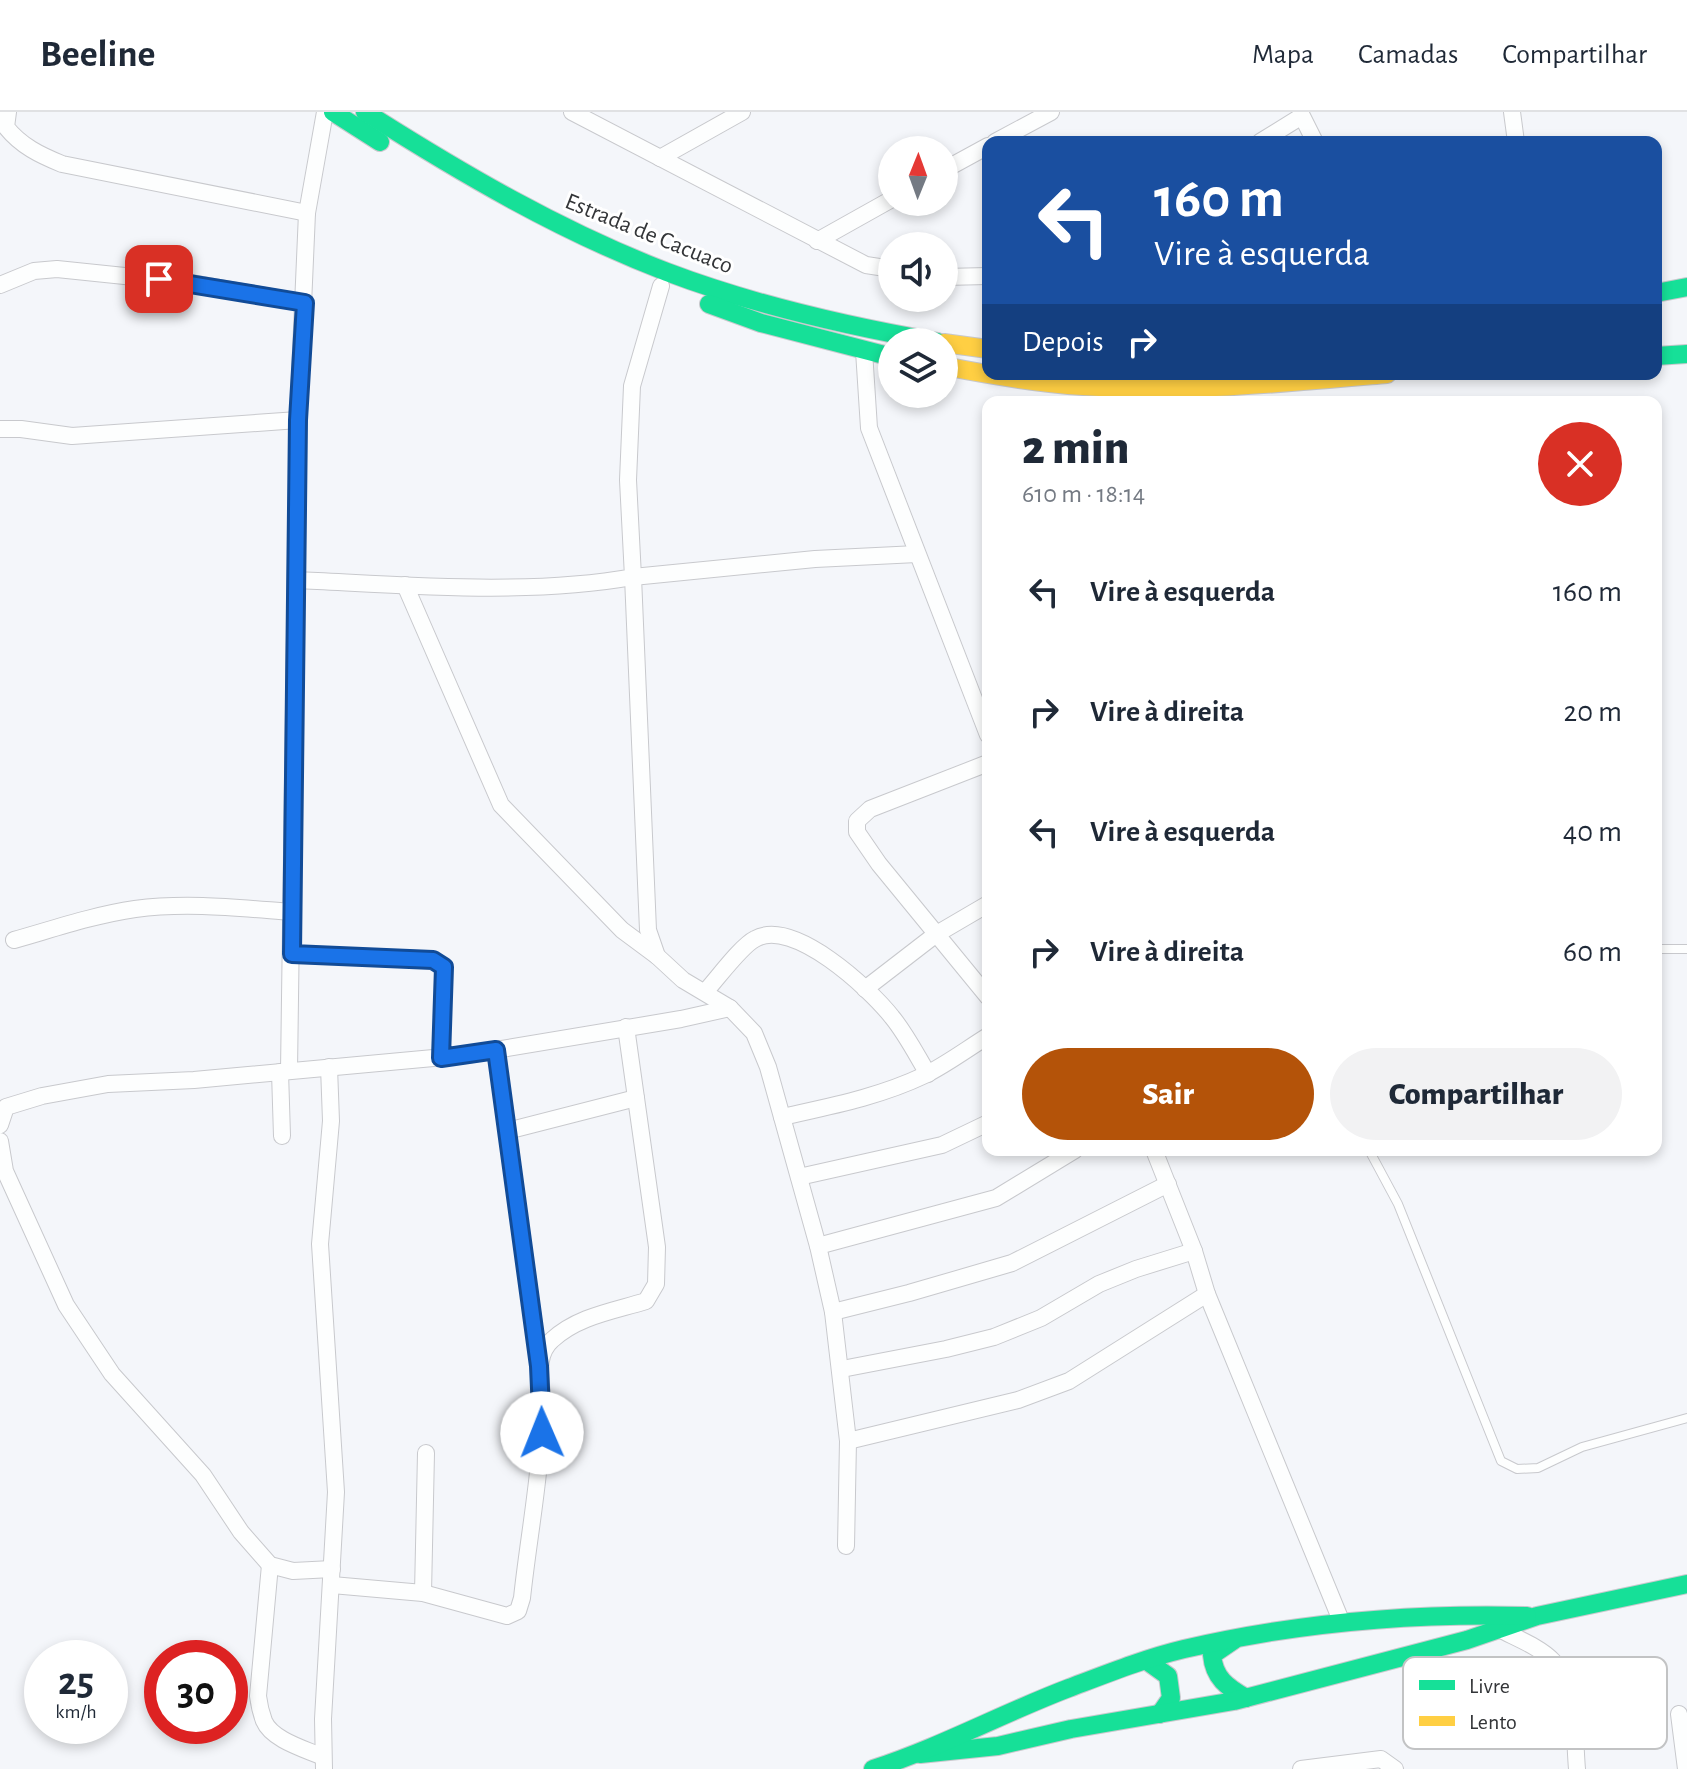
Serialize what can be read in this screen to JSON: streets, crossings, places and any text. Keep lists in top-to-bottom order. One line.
{"streets":{"main road":["Estrada de Cacuaco"]},"legend":["Livre","Lento"],"north":"top","page":{"header":"Beeline","nav":["Mapa","Camadas","Compartilhar"],"turn":["160 m","Vire à esquerda"],"then":"Depois","heading":["2 min","610 m · 18:14"],"list":[{"name":"Vire à esquerda","value":"160 m"},{"name":"Vire à direita","value":"20 m"},{"name":"Vire à esquerda","value":"40 m"},{"name":"Vire à direita","value":"60 m"}],"buttons":["Sair","Compartilhar"],"speed":"25 km/h","limit":"30"}}
